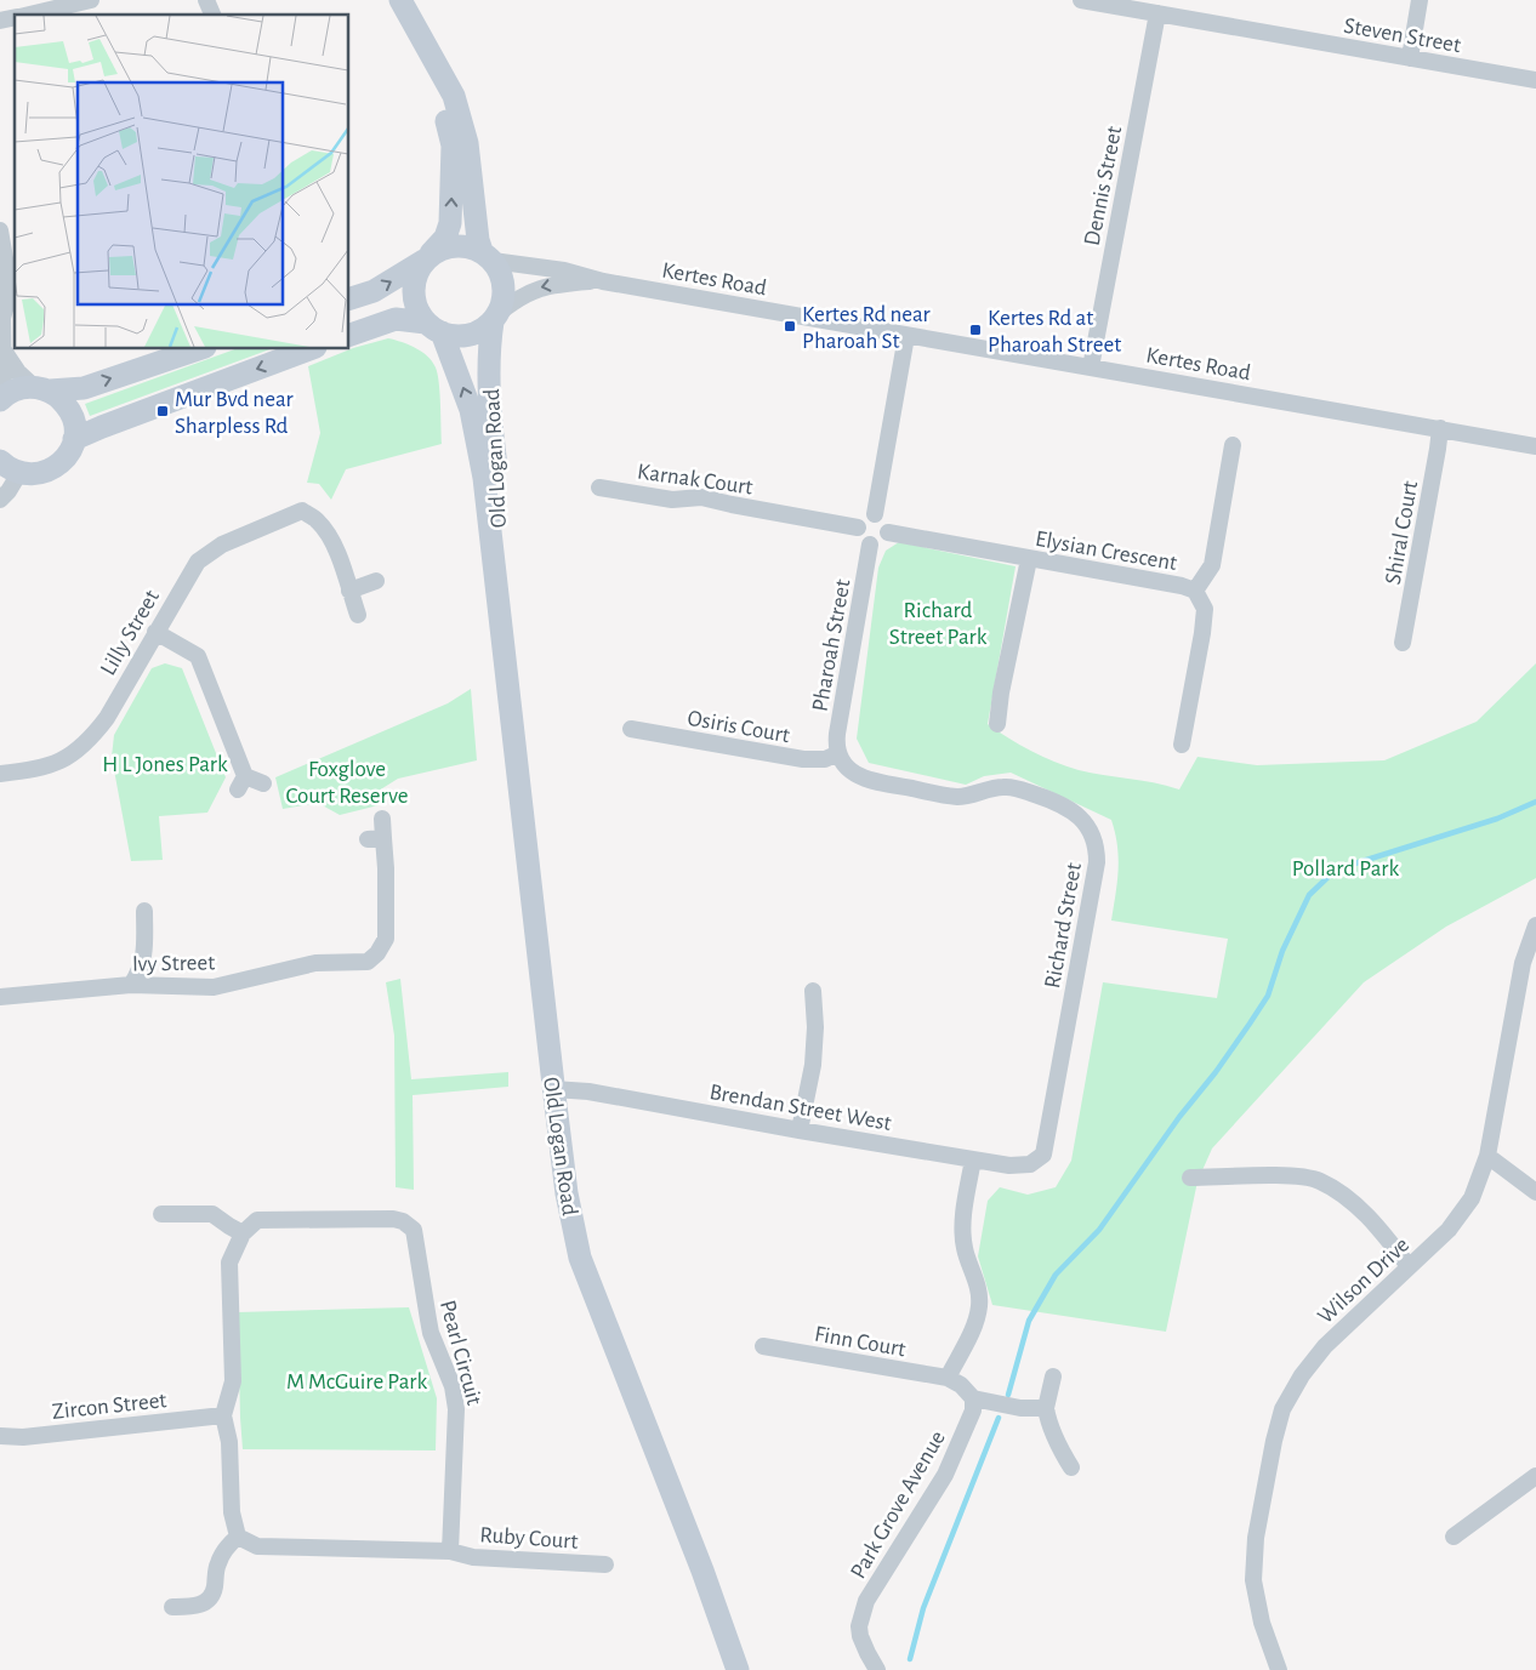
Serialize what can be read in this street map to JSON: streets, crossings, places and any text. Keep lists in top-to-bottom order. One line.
{"streets":{"main road":["Old Logan Road"],"street":["Steven Street","Dennis Street","Kertes Road","Karnak Court","Shiral Court","Elysian Crescent","Lilly Street","Pharoah Street","Osiris Court","Richard Street","Ivy Street","Brendan Street West","Wilson Drive","Finn Court","Pearl Circuit","Zircon Street","Park Grove Avenue","Ruby Court"]},"crossings":[["Steven Street","Dennis Street"],["Dennis Street","Kertes Road"],["Kertes Road","Old Logan Road"],["Kertes Road","Shiral Court"],["Old Logan Road","Brendan Street West"],["Karnak Court","Elysian Crescent"],["Karnak Court","Pharoah Street"],["Elysian Crescent","Pharoah Street"],["Pharoah Street","Osiris Court"],["Pharoah Street","Richard Street"],["Osiris Court","Richard Street"],["Richard Street","Brendan Street West"],["Pearl Circuit","Ruby Court"]],"parks":["Richard Street Park","H L Jones Park","Foxglove Court Reserve","Pollard Park","M McGuire Park"],"places":{"transit":["Kertes Rd near Pharoah St","Kertes Rd at Pharoah Street","Mur Bvd near Sharpless Rd"]}}
